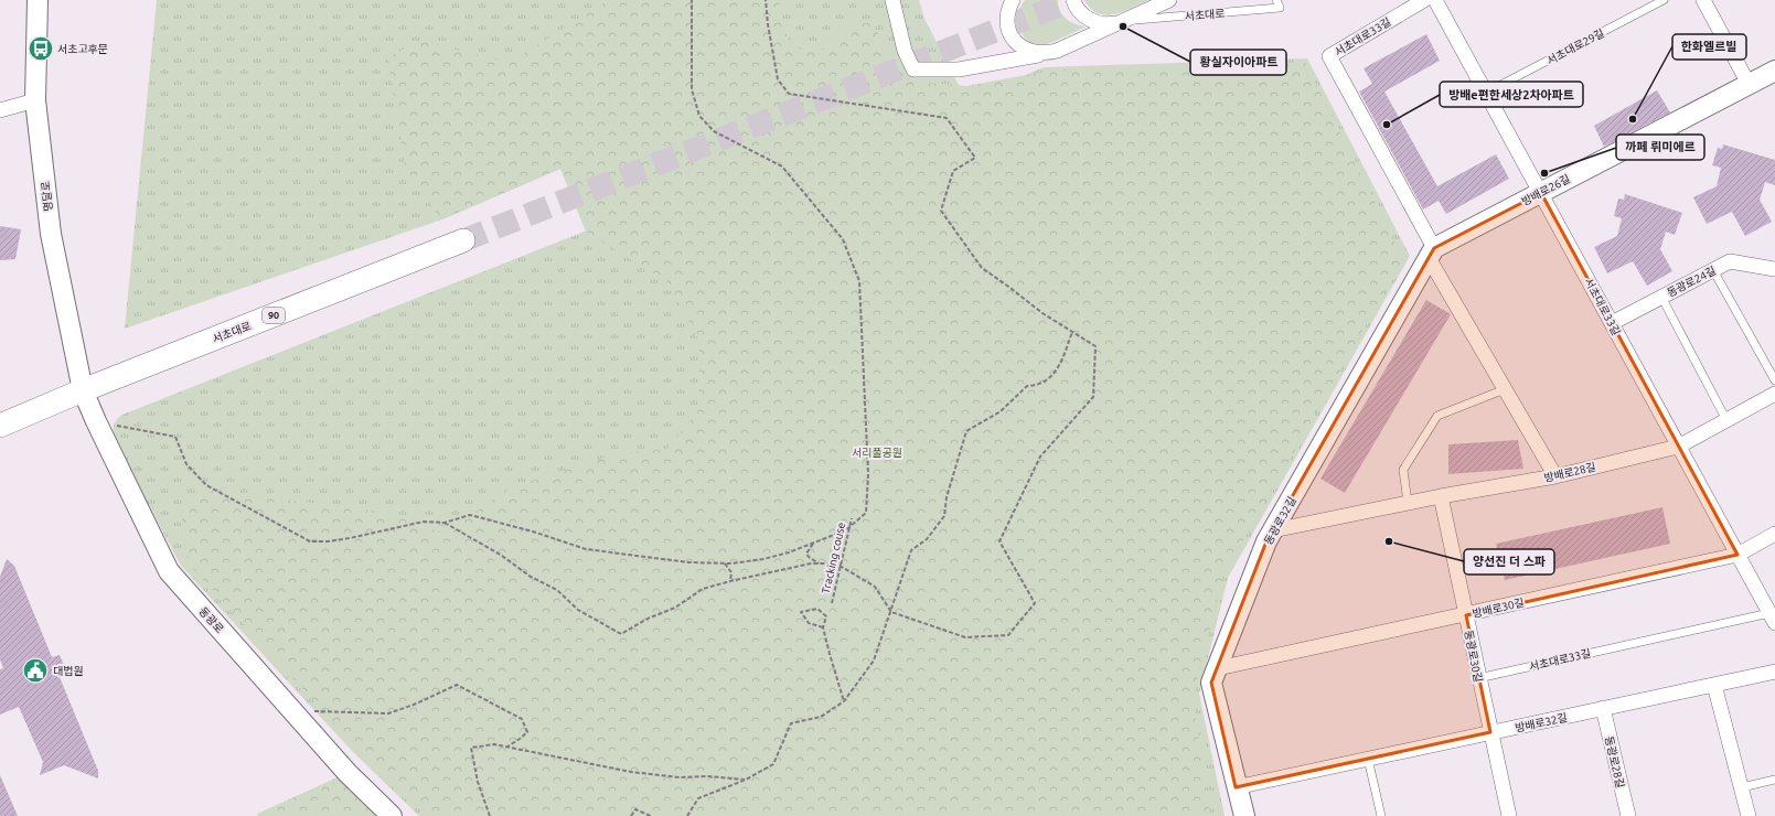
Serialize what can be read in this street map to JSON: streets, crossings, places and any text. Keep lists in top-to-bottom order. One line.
{"streets":{"main road":["서초대로","90"],"street":["서초대로33길","방배로26길","명달로","동광로24길","방배로28길","동광로32길","방배로30길","동광로","동광로30길","방배로32길","동광로28길"],"lane":["서초대로29길"],"path":["Tracking couse"]},"crossings":[["서초대로","명달로"],["서초대로","동광로"],["서초대로33길","서초대로29길"],["서초대로33길","방배로26길"],["서초대로33길","동광로24길"],["서초대로33길","방배로28길"],["서초대로33길","동광로32길"],["서초대로33길","방배로30길"],["서초대로33길","동광로30길"],["방배로26길","동광로32길"],["명달로","동광로"],["방배로28길","동광로32길"],["방배로28길","동광로30길"],["동광로32길","방배로30길"],["동광로32길","방배로32길"],["방배로30길","동광로30길"],["동광로30길","방배로32길"],["방배로32길","동광로28길"]],"parks":["서리풀공원"],"places":{"other":["황실자이아파트","한화엘르빌","방배e편한세상2차아파트","까페 뤼미에르","양선진 더 스파"],"bus stop":["서초고후문"],"public building":["대법원"]}}
